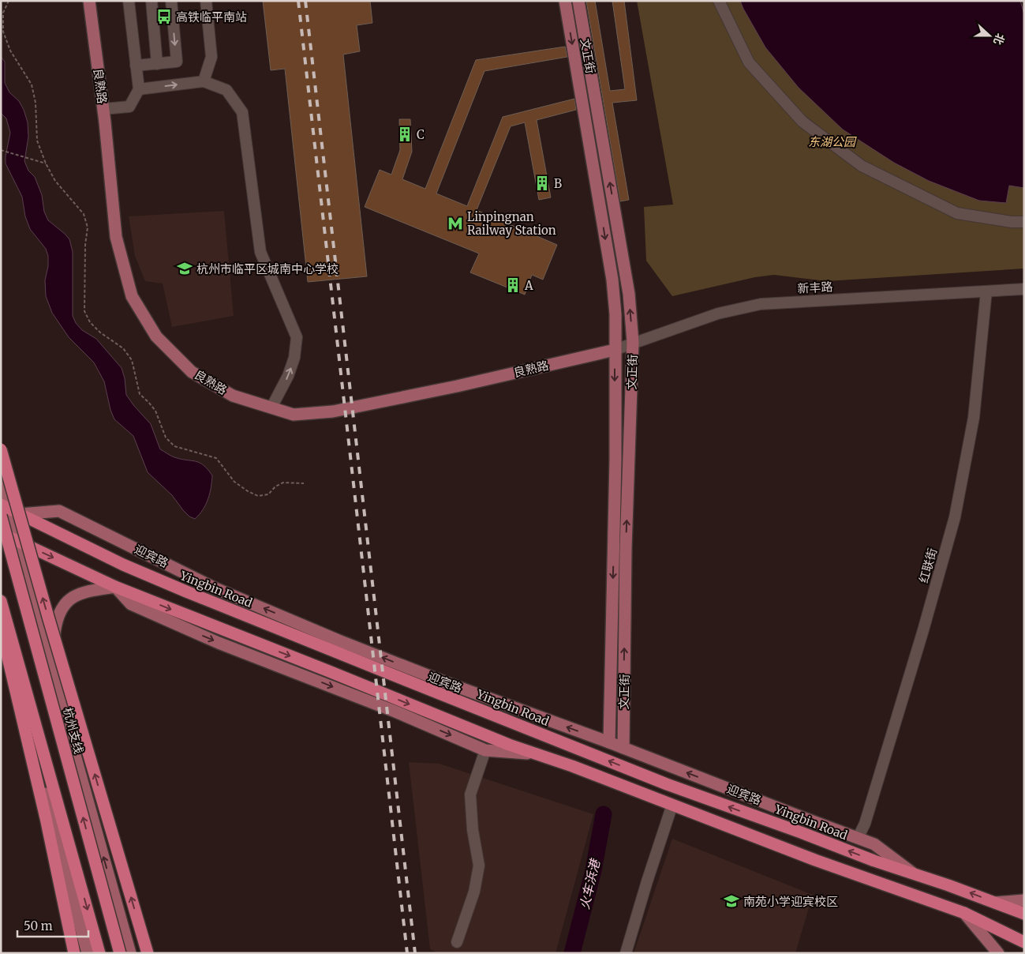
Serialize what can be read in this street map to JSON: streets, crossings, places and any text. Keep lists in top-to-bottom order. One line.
{"streets":{"highway":["Yingbin Road","杭州支线"],"main road":["文正街","良熟路","迎宾路"],"street":["新丰路","红联街"]},"crossings":[["文正街","良熟路"],["文正街","新丰路"],["文正街","迎宾路"],["良熟路","新丰路"],["新丰路","红联街"],["迎宾路","红联街"],["迎宾路","Yingbin Road"],["Yingbin Road","杭州支线"]],"water":["火车浜港"],"parks":["东湖公园"],"places":{"bus stop":["高铁临平南站"],"building":["C","B","A"],"metro station":["Linpingnan Railway Station"],"school or university":["杭州市临平区城南中心学校","南苑小学迎宾校区"]},"scale_bar":"50 m","north":"right"}
